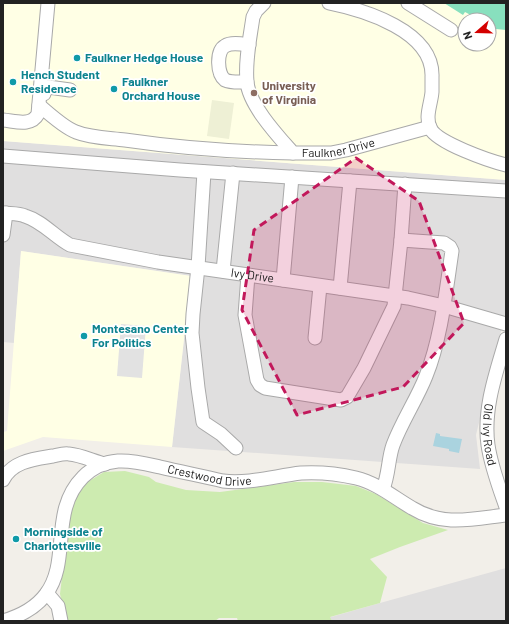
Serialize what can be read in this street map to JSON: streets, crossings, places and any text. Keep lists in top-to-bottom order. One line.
{"streets":{"street":["Faulkner Drive","Ivy Drive","Old Ivy Road","Crestwood Drive"]},"places":["Faulkner Hedge House","Hench Student Residence","Faulkner Orchard House","University of Virginia","Montesano Center For Politics","Morningside of Charlottesville"],"north":"left"}
